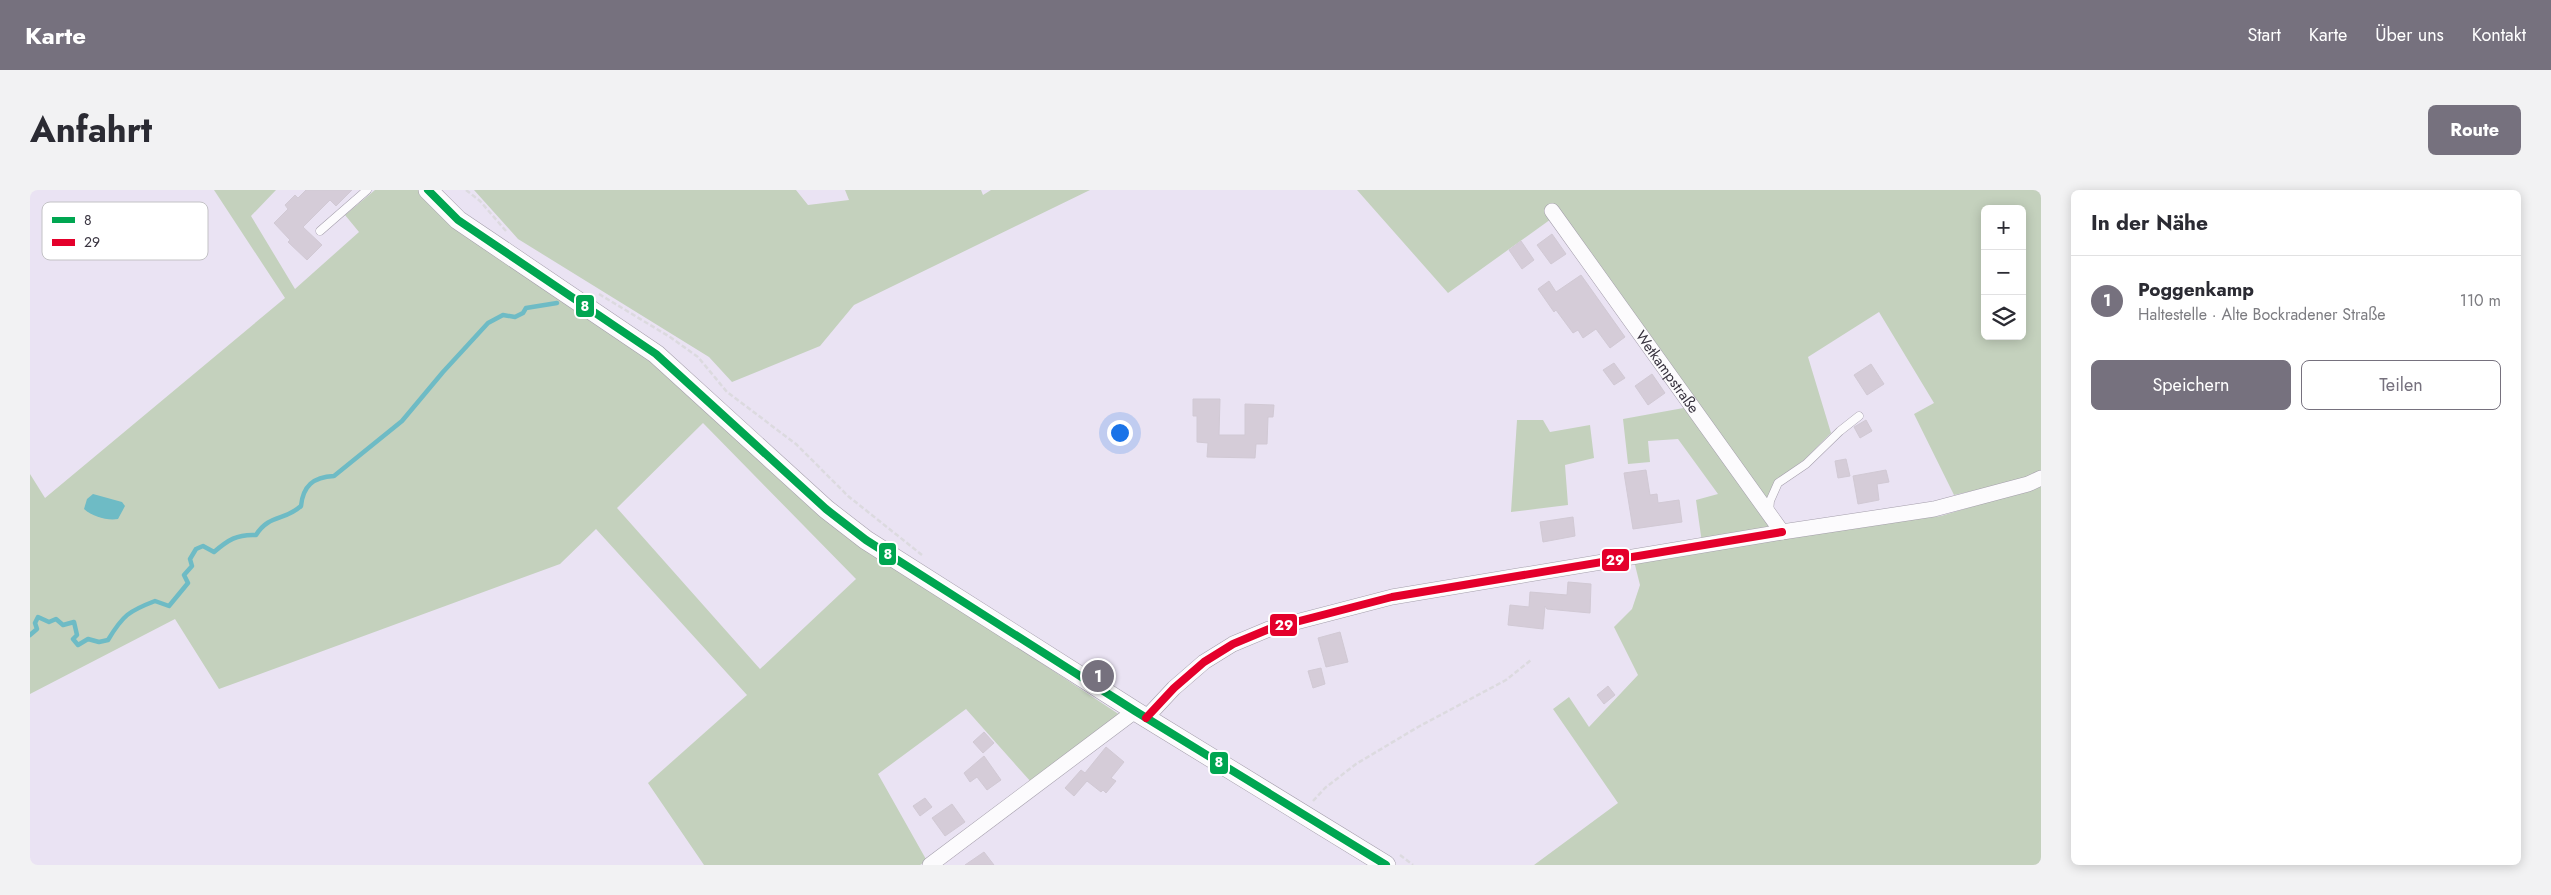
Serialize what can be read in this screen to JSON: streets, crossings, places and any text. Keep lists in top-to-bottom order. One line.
{"streets":{"street":["Wetkampstraße"]},"lines":["transit line 8","transit line 29"],"legend":["8","29"],"page":{"header":"Karte","nav":["Start","Karte","Über uns","Kontakt"],"title":"Anfahrt","buttons":["Route",["Speichern","Teilen"]],"heading":"In der Nähe","map_buttons":["+","−"],"list":[{"mark":"1","name":"Poggenkamp","note":"Haltestelle · Alte Bockradener Straße","value":"110 m"}],"pins":"1"}}
